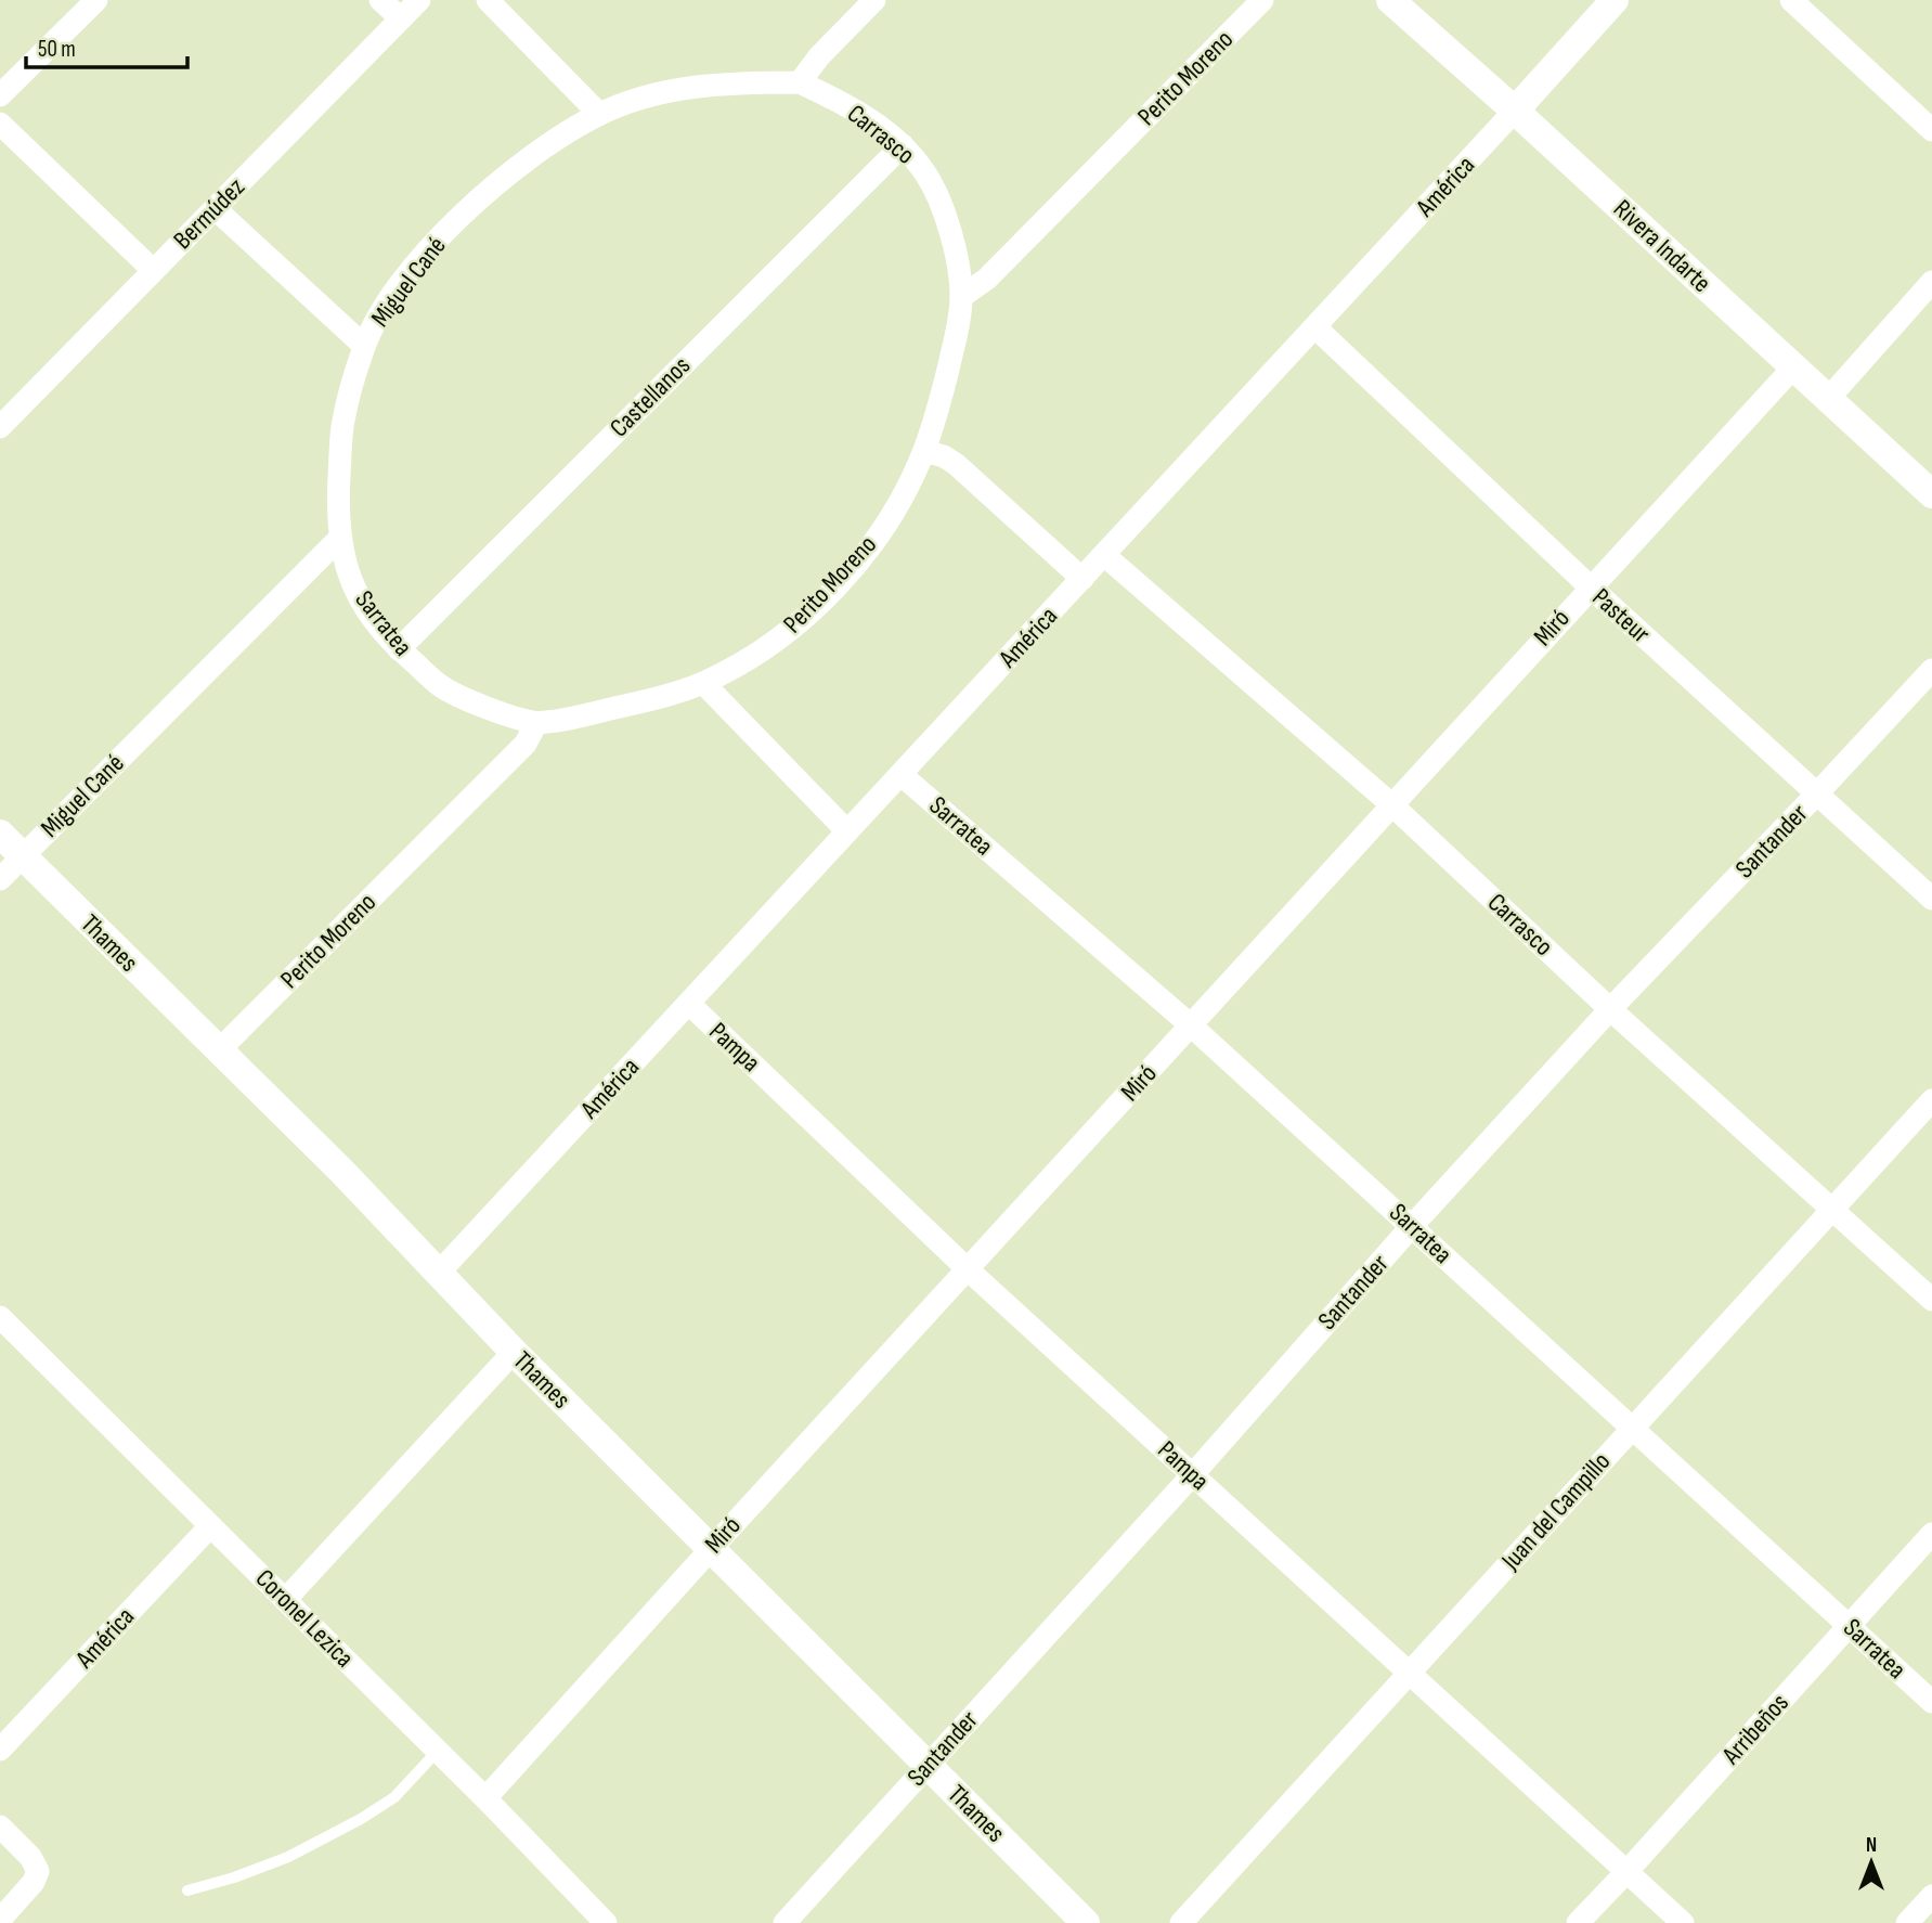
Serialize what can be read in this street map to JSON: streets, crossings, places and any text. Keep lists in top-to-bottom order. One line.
{"streets":{"street":["Perito Moreno","Carrasco","América","Bermúdez","Rivera Indarte","Miguel Cané","Castellanos","Pasteur","Sarratea","Miró","Santander","Thames","Pampa","Juan del Campillo","Coronel Lezica","Arribeños"]},"crossings":[["Perito Moreno","Carrasco"],["Perito Moreno","Sarratea"],["Perito Moreno","Thames"],["Carrasco","América"],["Carrasco","Miguel Cané"],["Carrasco","Castellanos"],["Carrasco","Miró"],["Carrasco","Santander"],["Carrasco","Juan del Campillo"],["América","Rivera Indarte"],["América","Pasteur"],["América","Sarratea"],["América","Thames"],["América","Pampa"],["América","Coronel Lezica"],["Rivera Indarte","Miró"],["Miguel Cané","Sarratea"],["Miguel Cané","Thames"],["Castellanos","Sarratea"],["Pasteur","Miró"],["Pasteur","Santander"],["Sarratea","Miró"],["Sarratea","Santander"],["Sarratea","Juan del Campillo"],["Sarratea","Arribeños"],["Miró","Thames"],["Miró","Pampa"],["Miró","Coronel Lezica"],["Santander","Thames"],["Santander","Pampa"],["Pampa","Juan del Campillo"],["Pampa","Arribeños"]],"scale_bar":"50 m","north":"top"}
